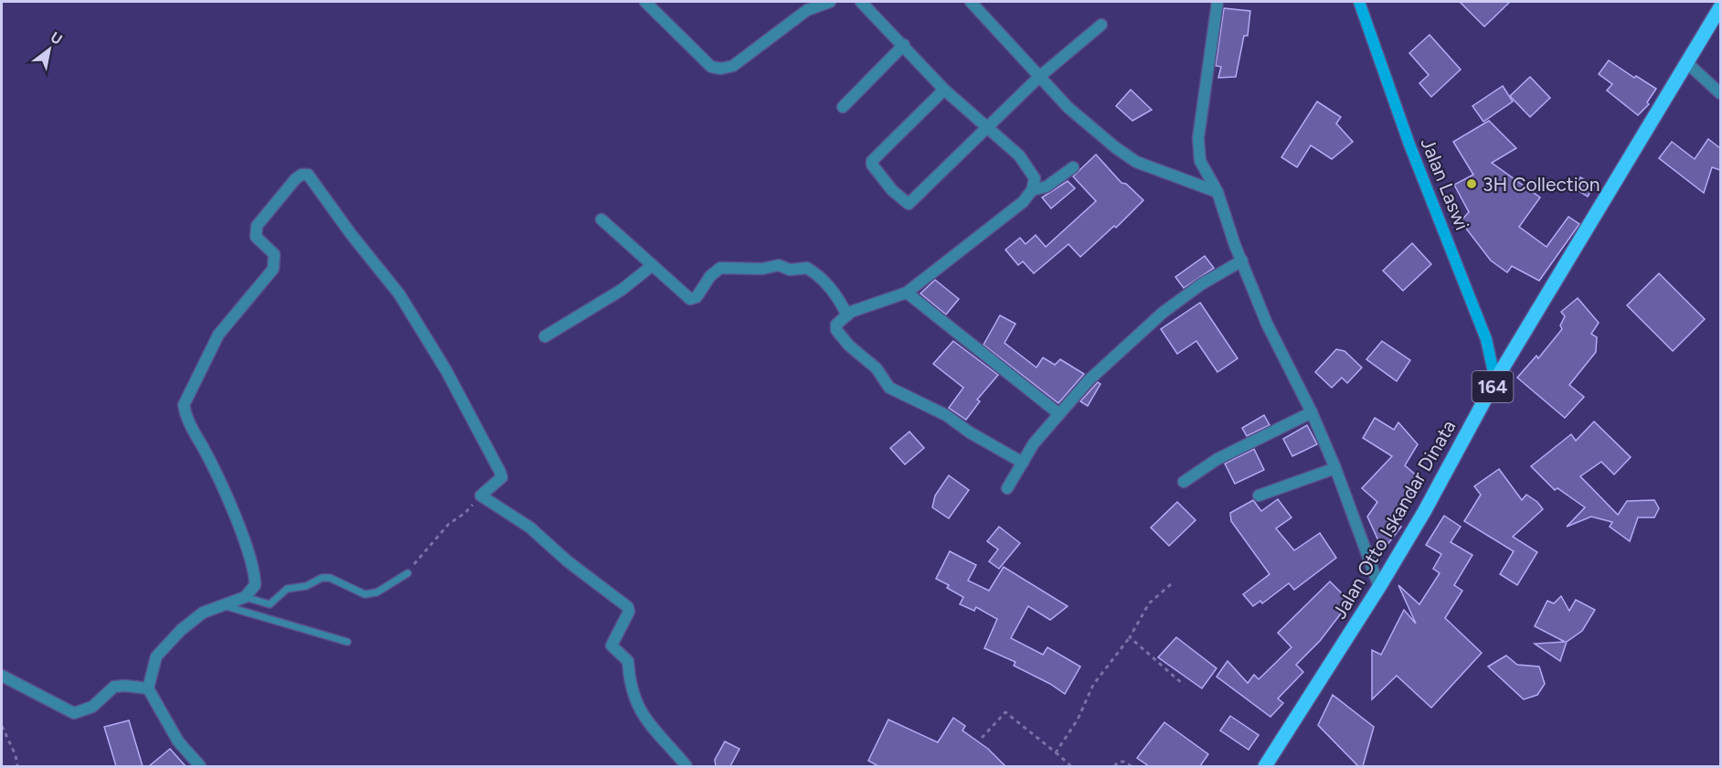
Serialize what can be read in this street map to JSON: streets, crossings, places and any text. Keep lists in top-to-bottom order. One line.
{"streets":{"main road":["164","Jalan Otto Iskandar Dinata"],"street":["Jalan Laswi"]},"crossings":[["Jalan Laswi","Jalan Otto Iskandar Dinata"]],"places":["3H Collection"],"north":"top right"}
